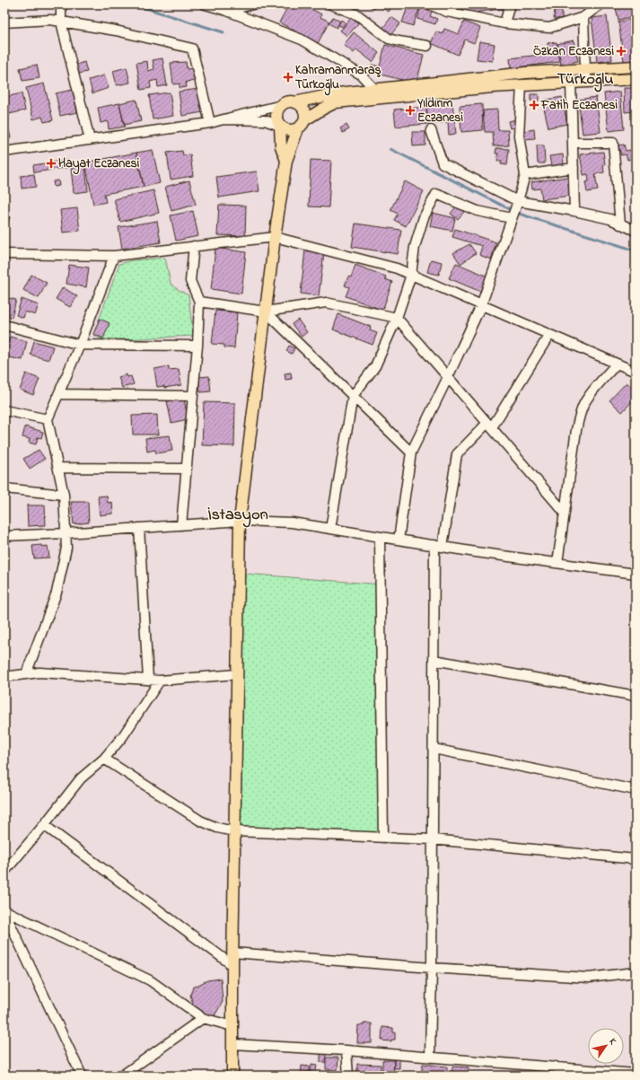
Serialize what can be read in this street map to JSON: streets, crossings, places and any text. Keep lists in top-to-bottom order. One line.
{"districts":["Türkoğlu","İstasyon"],"places":{"health":["Özkan Eczanesi","Kahramanmaraş Türkoğlu","Fatih Eczanesi","Yıldırım Eczanesi","Hayat Eczanesi"]},"north":"top right"}
